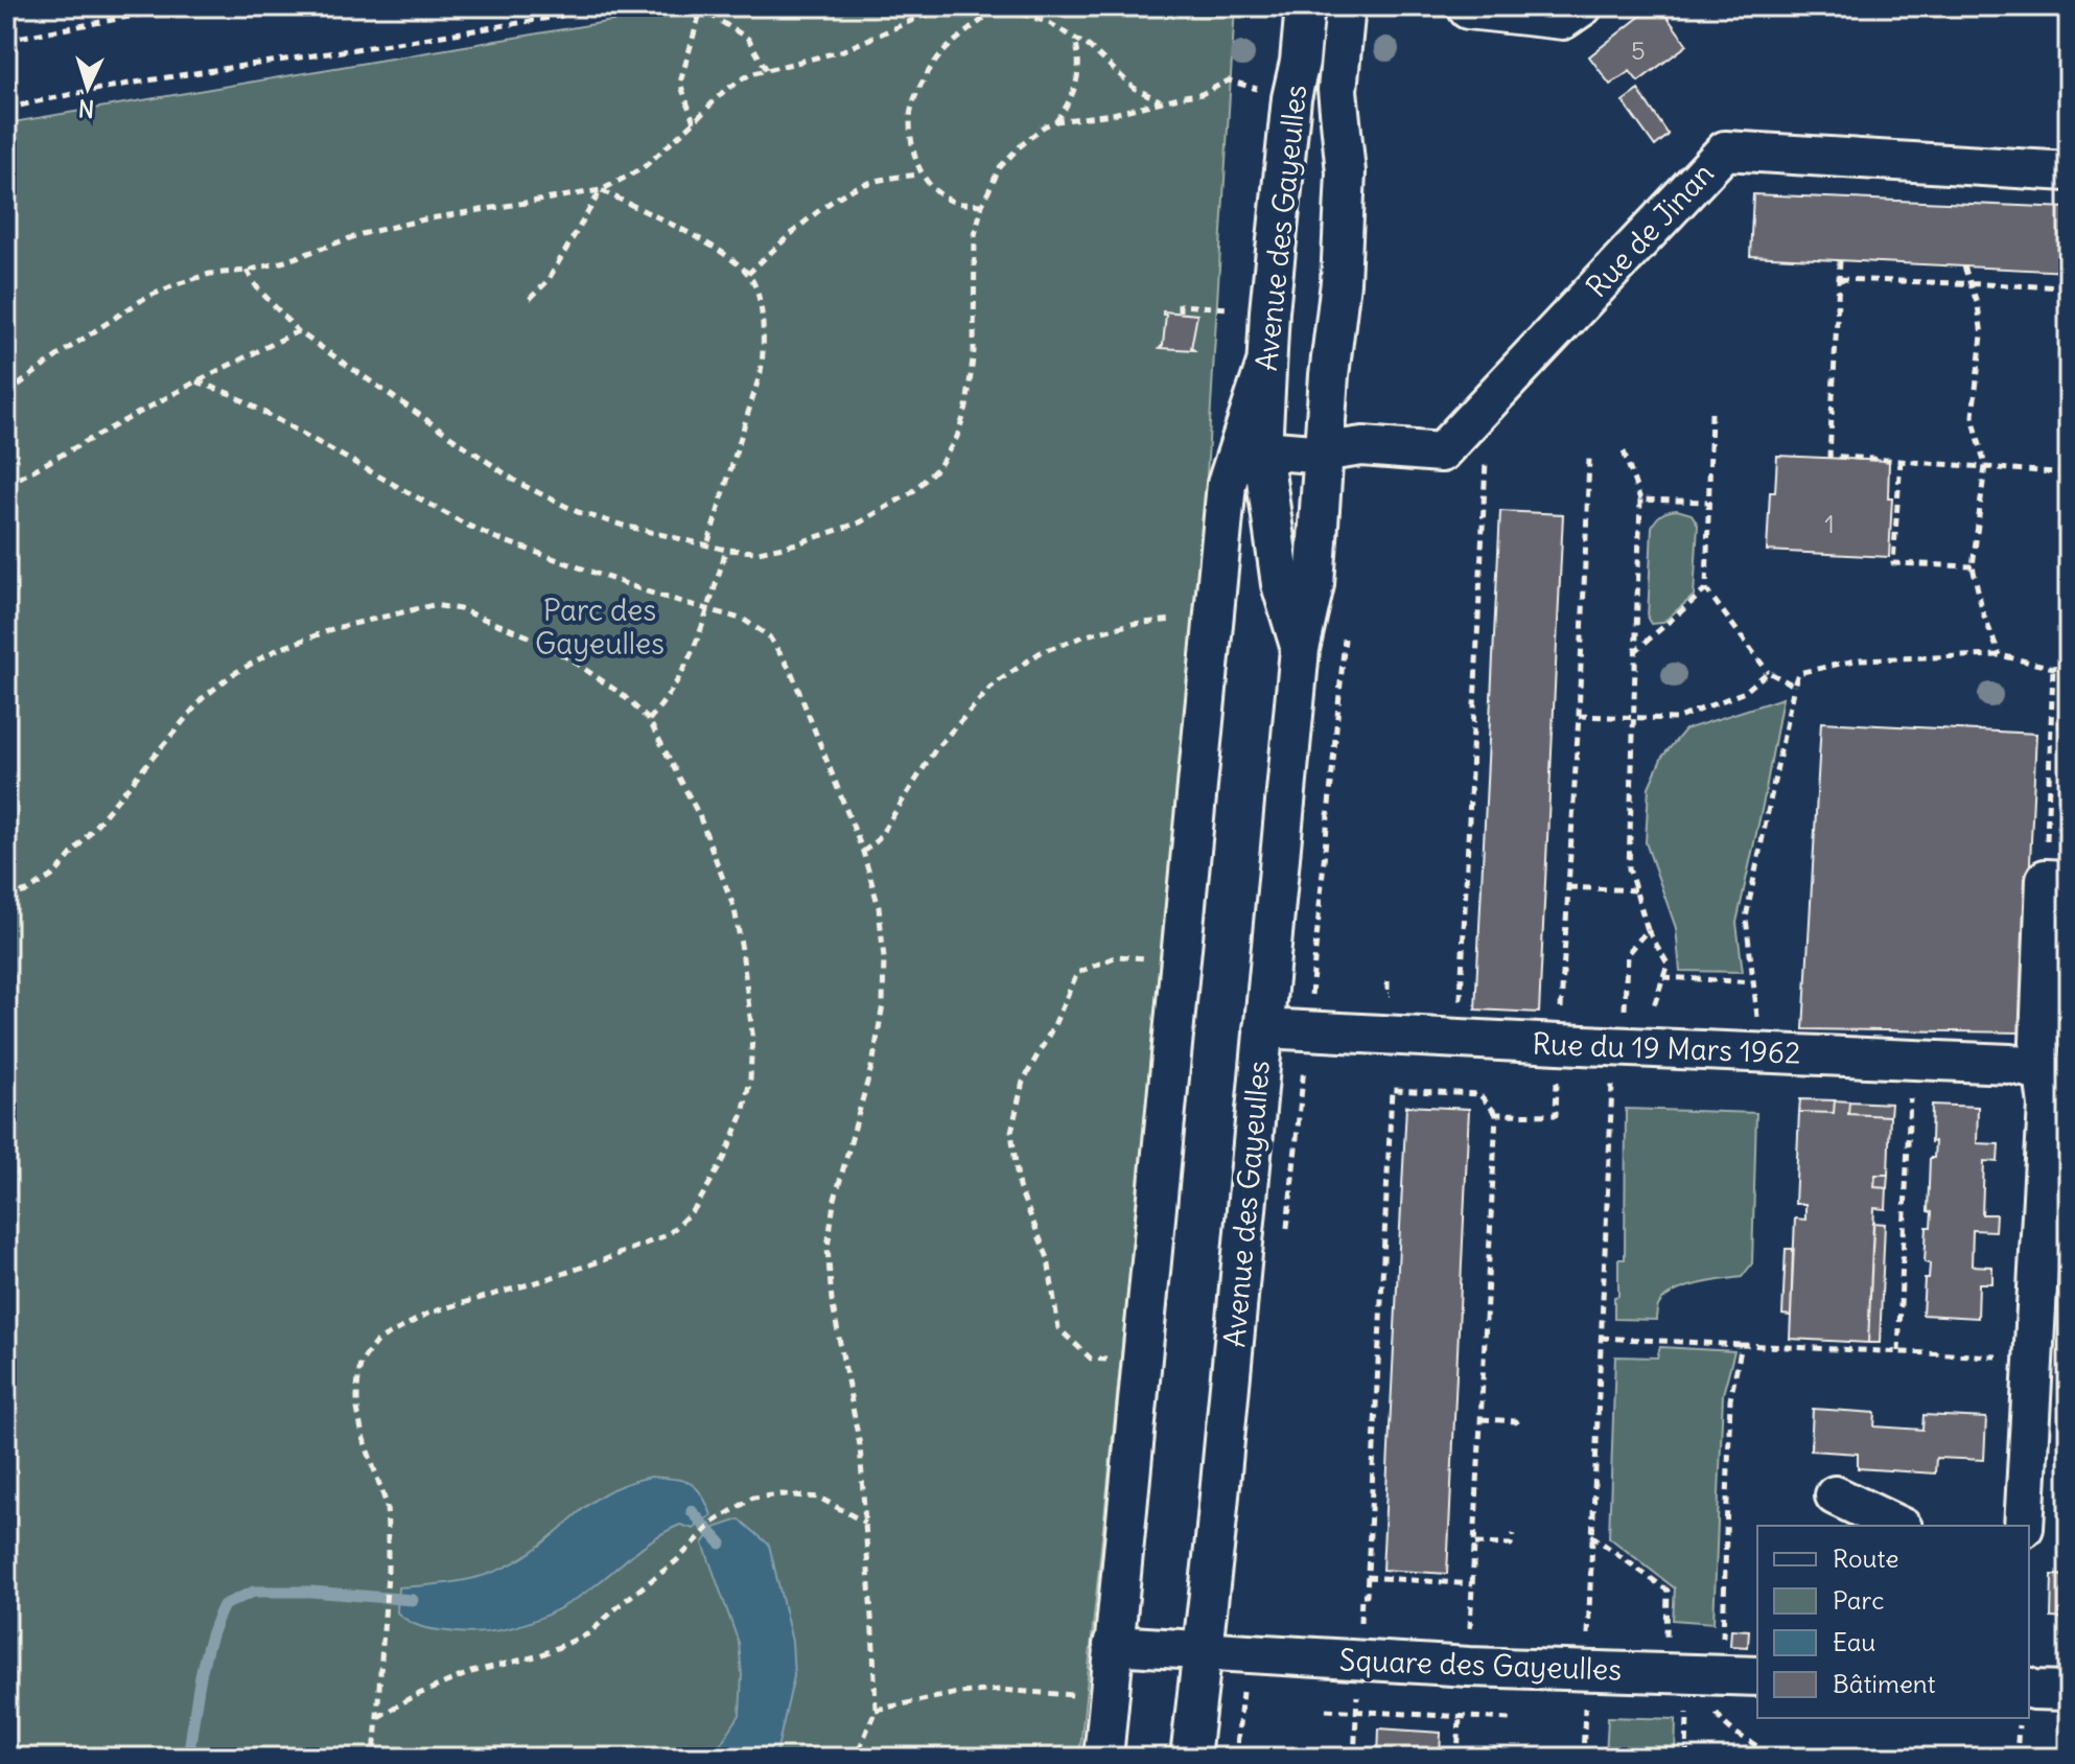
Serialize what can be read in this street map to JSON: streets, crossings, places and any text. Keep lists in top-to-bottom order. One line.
{"streets":{"street":["Avenue des Gayeulles","Rue de Jinan","Rue du 19 Mars 1962","Square des Gayeulles"]},"crossings":[["Avenue des Gayeulles","Rue de Jinan"],["Avenue des Gayeulles","Rue du 19 Mars 1962"],["Avenue des Gayeulles","Square des Gayeulles"]],"parks":["Parc des Gayeulles"],"house_numbers":["5","1"],"legend":["Route","Parc","Eau","Bâtiment"],"north":"bottom"}
